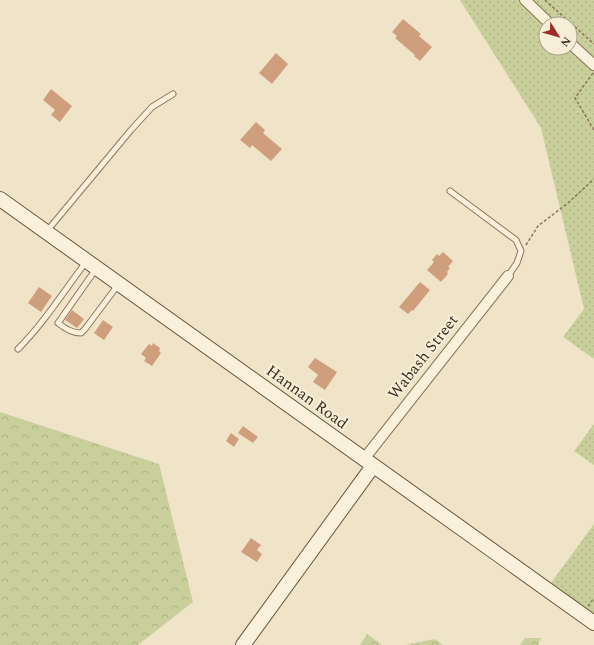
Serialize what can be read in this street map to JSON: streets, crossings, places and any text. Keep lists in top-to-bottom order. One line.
{"streets":{"street":["Wabash Street","Hannan Road"]},"crossings":[["Wabash Street","Hannan Road"]],"north":"bottom right"}
